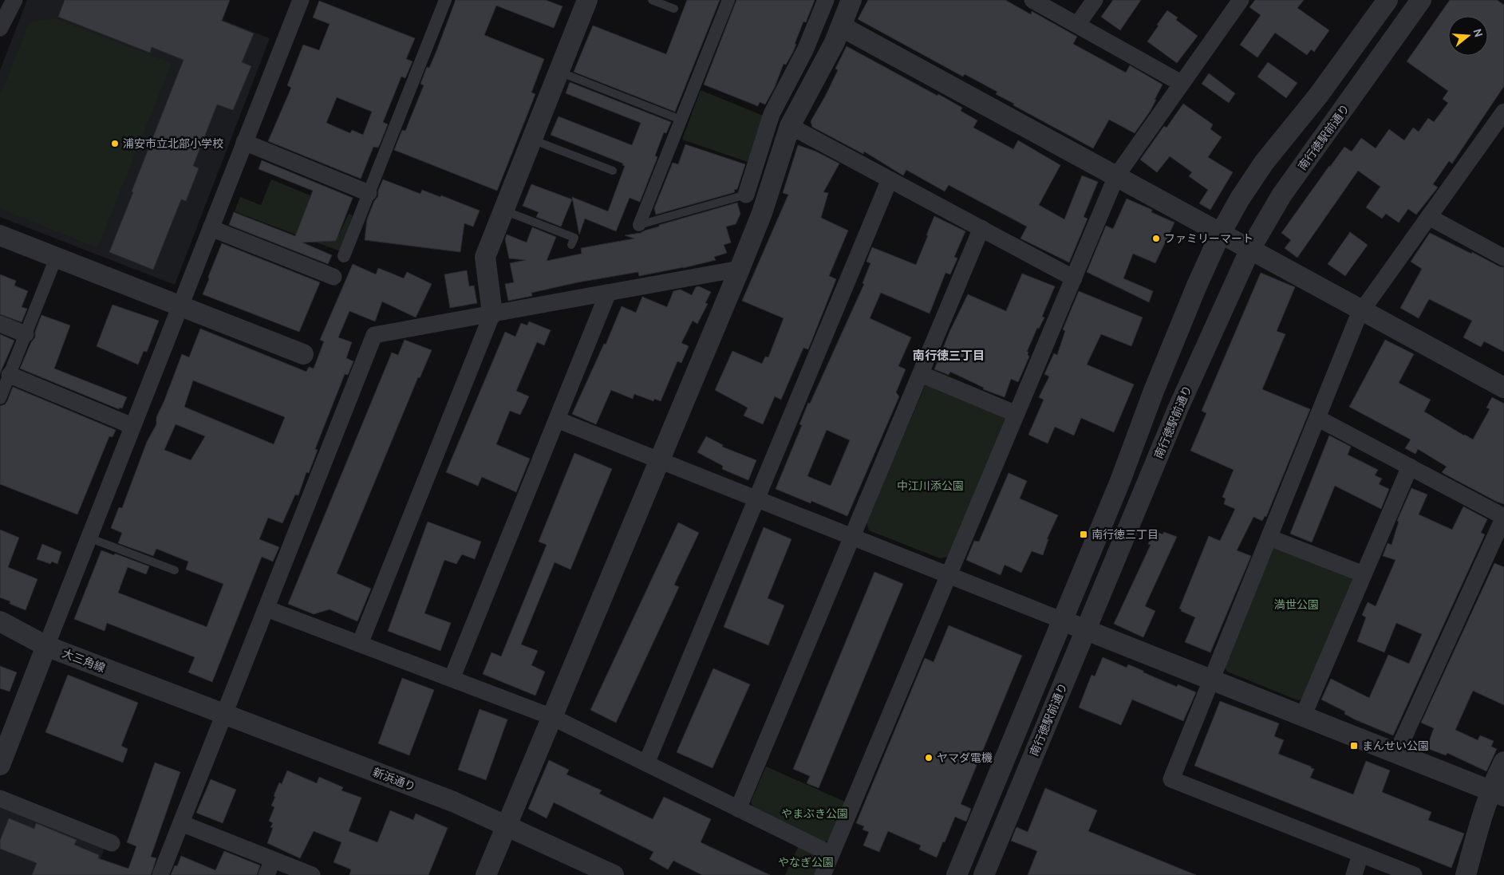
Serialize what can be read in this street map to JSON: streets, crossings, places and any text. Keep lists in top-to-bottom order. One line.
{"streets":{"street":["南行徳駅前通り","大三角線","新浜通り"]},"crossings":[["大三角線","新浜通り"]],"districts":["南行徳三丁目"],"parks":["中江川添公園","満世公園","やまぶき公園","やなぎ公園"],"places":{"other":["浦安市立北部小学校","ファミリーマート","ヤマダ電機"],"transit":["南行徳三丁目","まんせい公園"]},"north":"right"}
